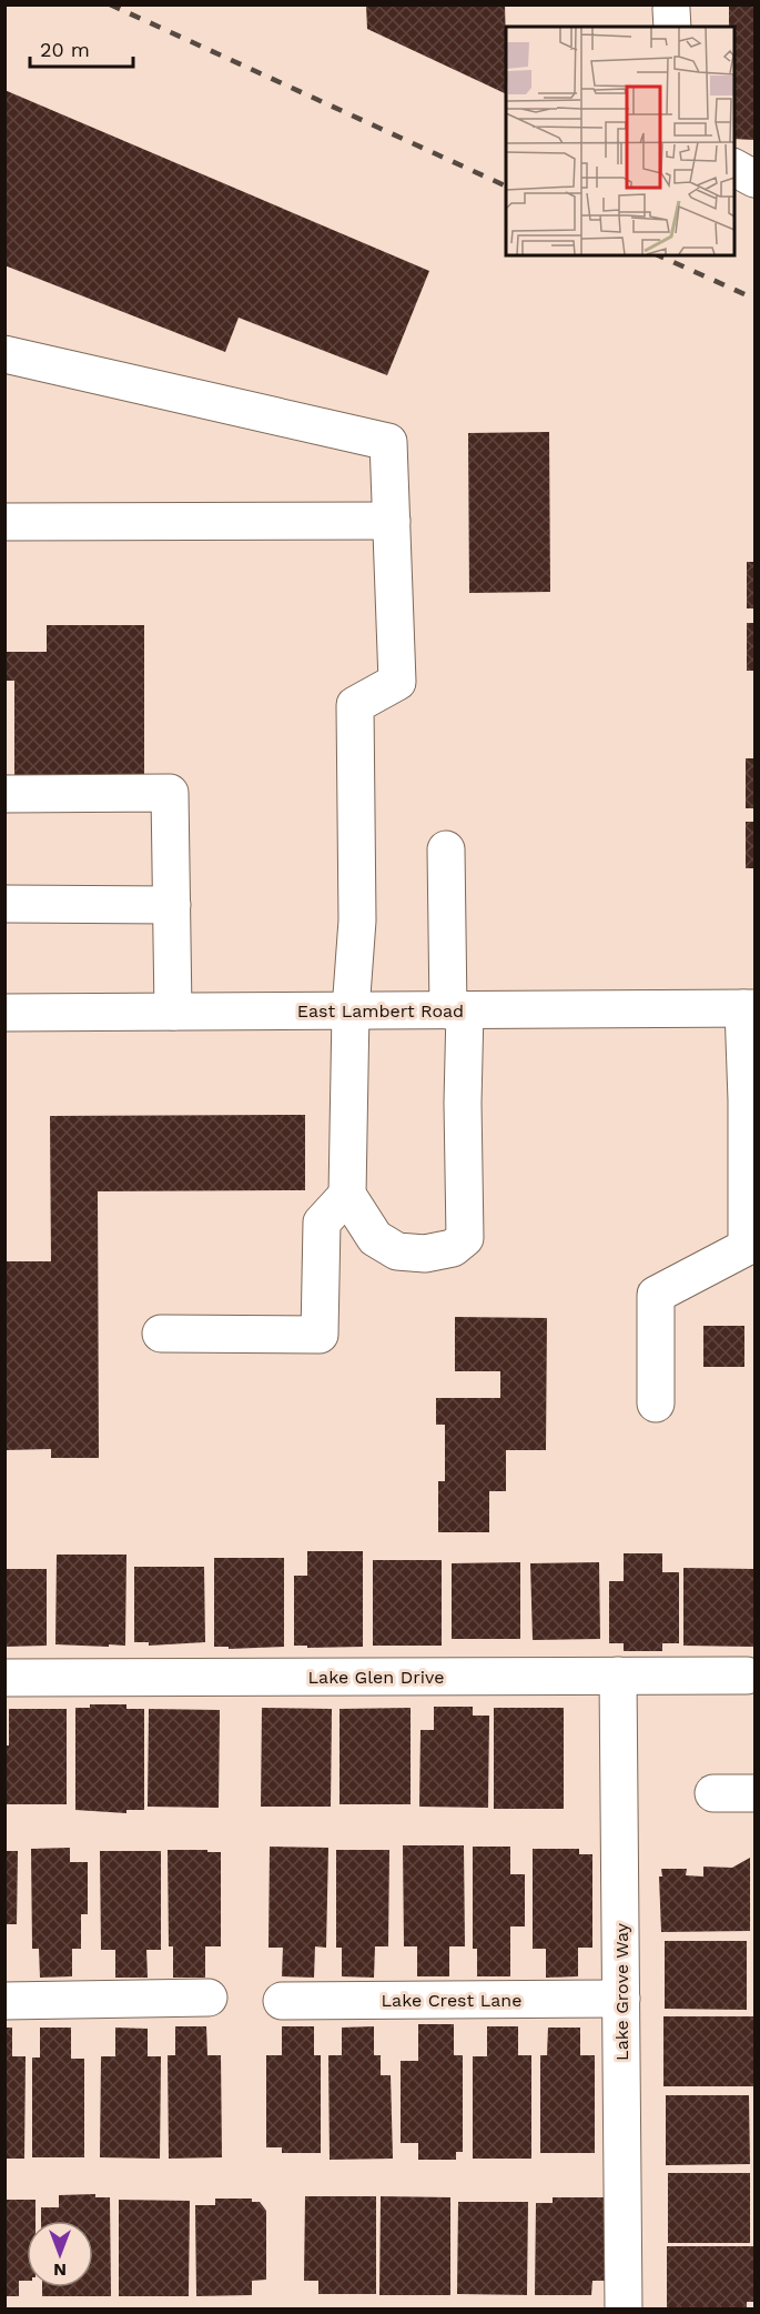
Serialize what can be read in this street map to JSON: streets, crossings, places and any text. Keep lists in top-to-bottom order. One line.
{"streets":{"street":["East Lambert Road","Lake Glen Drive","Lake Grove Way","Lake Crest Lane"]},"crossings":[["Lake Glen Drive","Lake Grove Way"],["Lake Grove Way","Lake Crest Lane"]],"scale_bar":"20 m","north":"bottom"}
